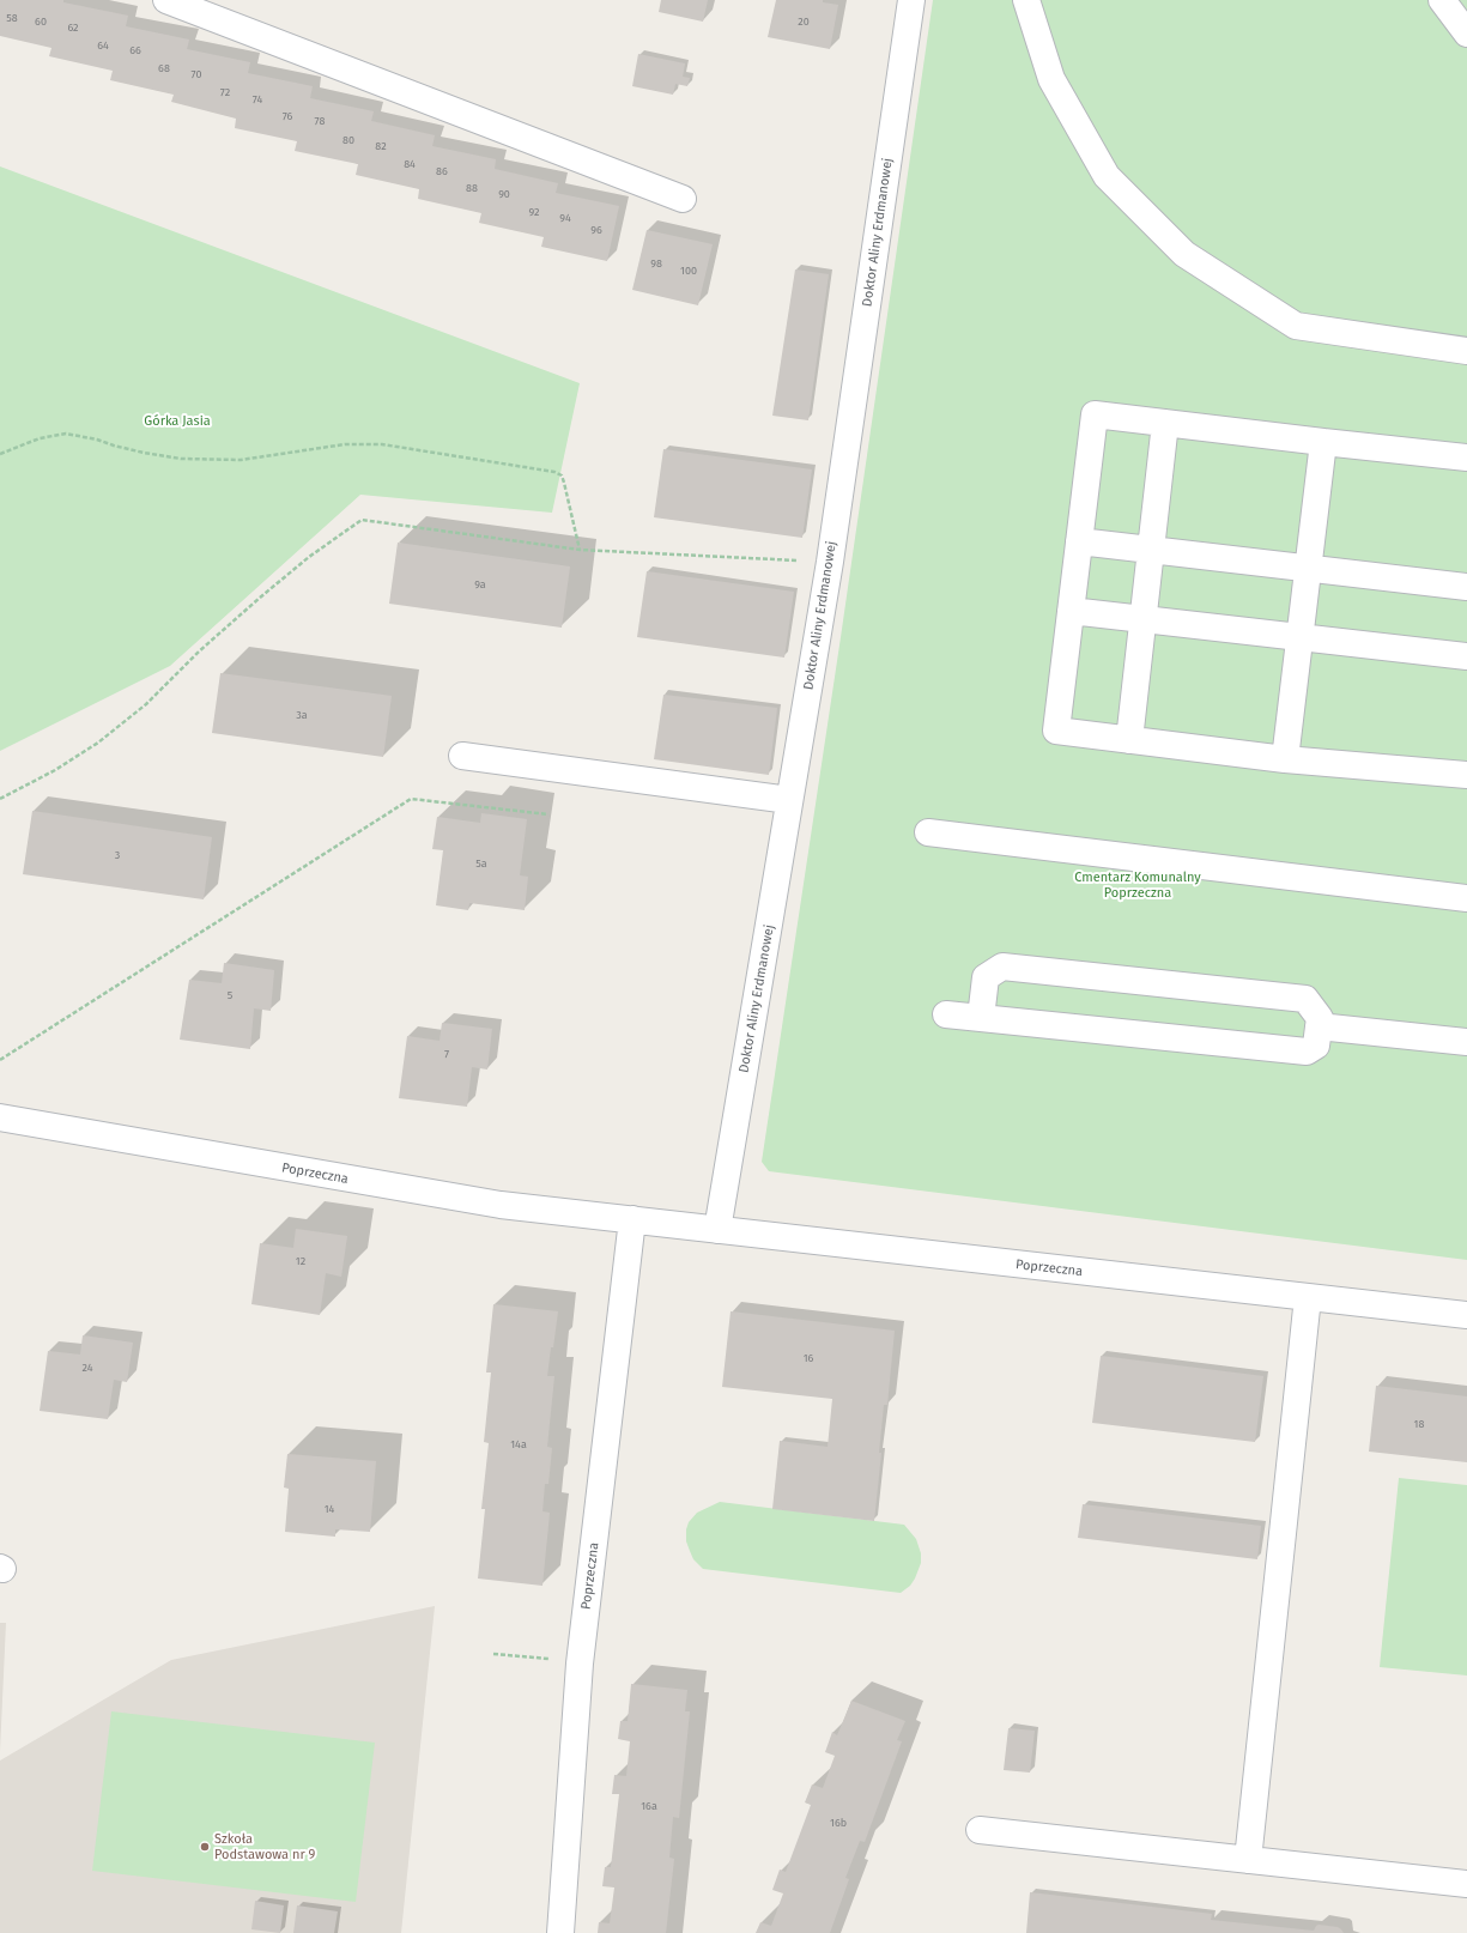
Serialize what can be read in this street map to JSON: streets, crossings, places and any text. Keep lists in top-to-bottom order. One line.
{"streets":{"street":["Doktor Aliny Erdmanowej","Poprzeczna"]},"crossings":[["Doktor Aliny Erdmanowej","Poprzeczna"]],"parks":["Górka Jasia","Cmentarz Komunalny Poprzeczna"],"places":["Szkoła Podstawowa nr 9"],"house_numbers":["58","60","20","62","64","66","68","70","72","74","76","78","80","82","84","86","88","90","92","94","96","98","100","9a","3a","3","5a","5","7","12","16","24","18","14a","14","16a","16b"]}
